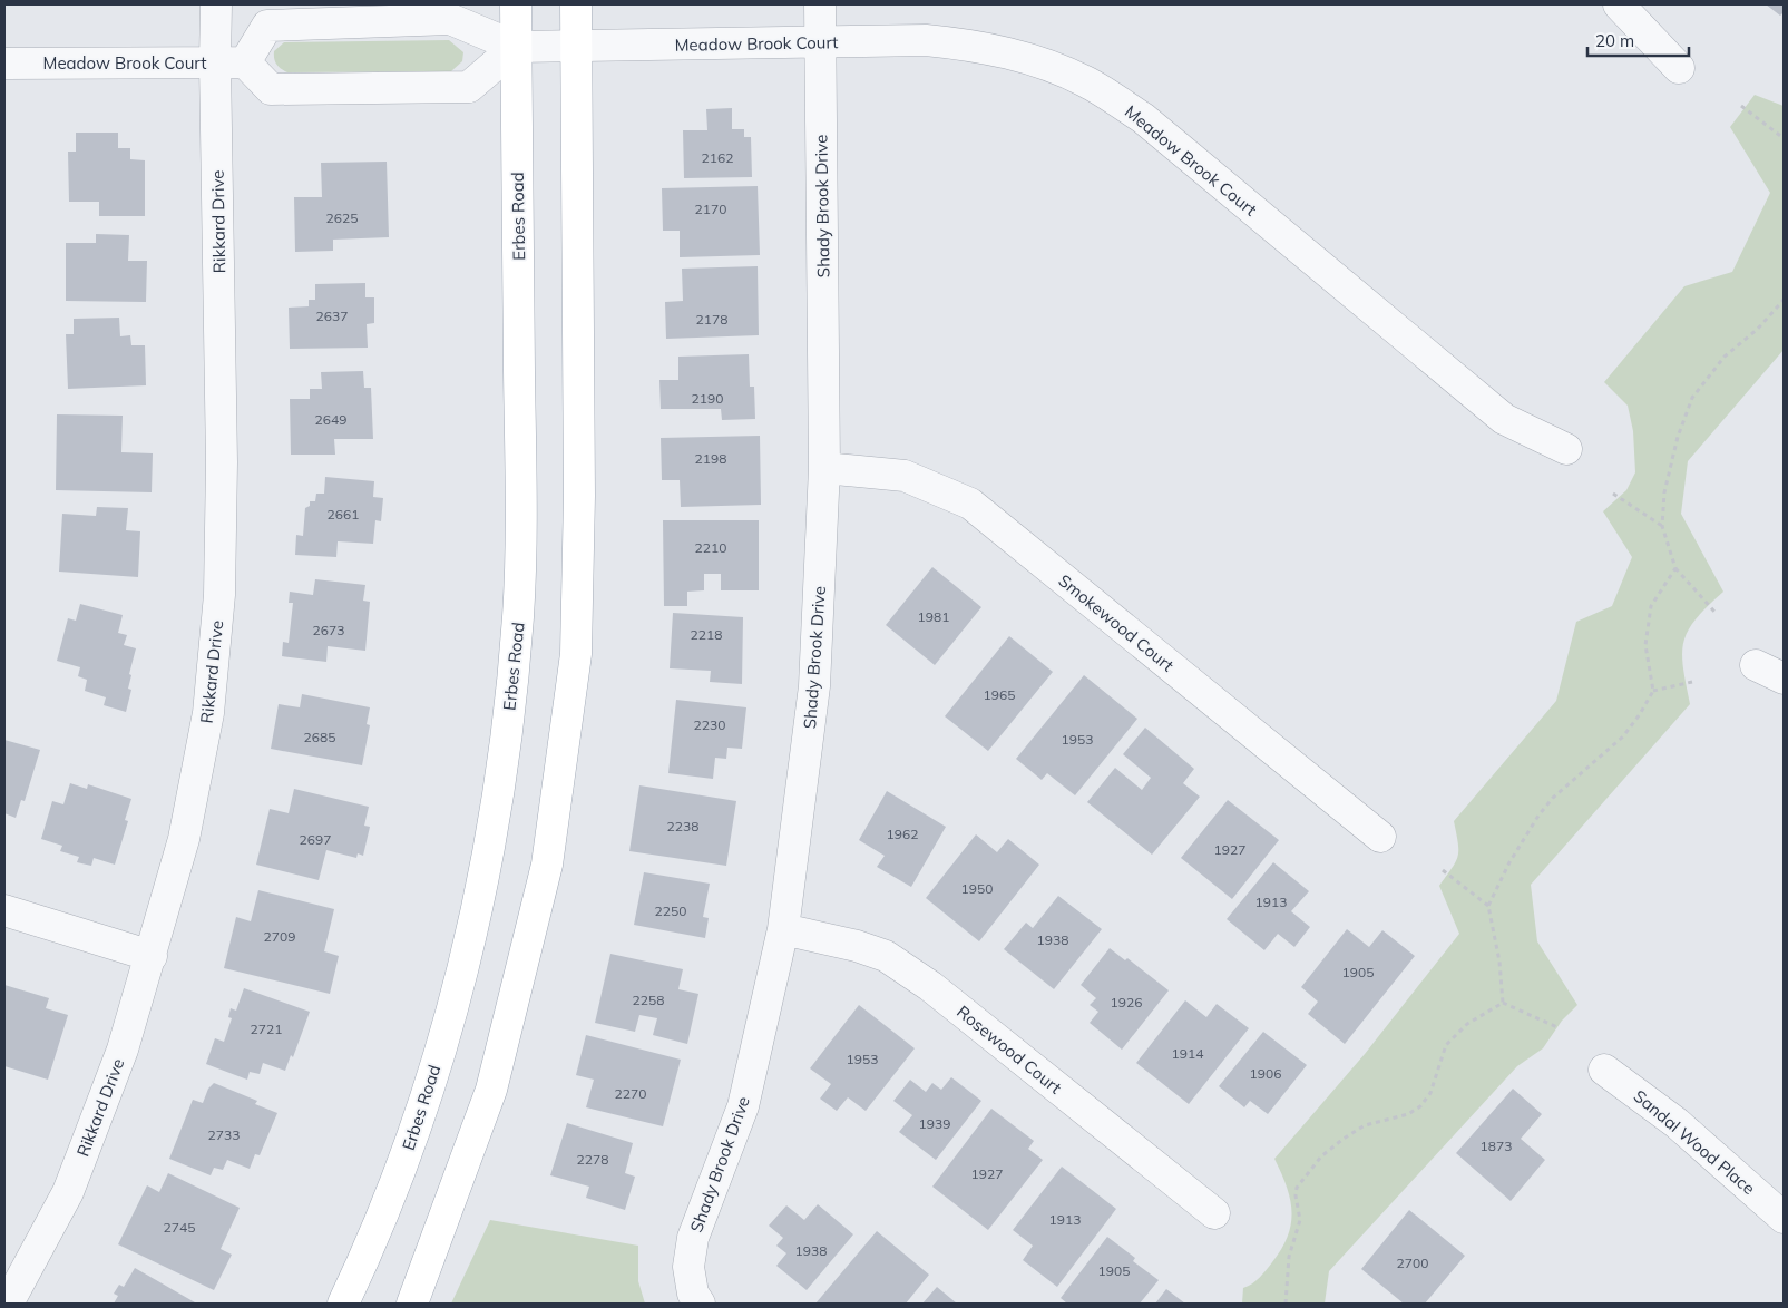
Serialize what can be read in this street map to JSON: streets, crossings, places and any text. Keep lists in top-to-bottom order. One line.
{"streets":{"main road":["Erbes Road"],"street":["Meadow Brook Court","Shady Brook Drive","Rikkard Drive","Smokewood Court","Rosewood Court","Sandal Wood Place"]},"crossings":[["Meadow Brook Court","Shady Brook Drive"],["Meadow Brook Court","Erbes Road"],["Meadow Brook Court","Rikkard Drive"],["Shady Brook Drive","Smokewood Court"],["Shady Brook Drive","Rosewood Court"]],"house_numbers":["2162","2170","2625","2637","2178","2190","2649","2198","2661","2210","1981","2673","2218","1965","2230","2685","1953","2238","1962","2697","1927","1950","1913","2250","2709","1938","1905","2258","1926","2721","1914","1953","1906","2270","1939","2733","1873","2278","1927","1913","2745","1938","2700","1905"],"scale_bar":"20 m"}
